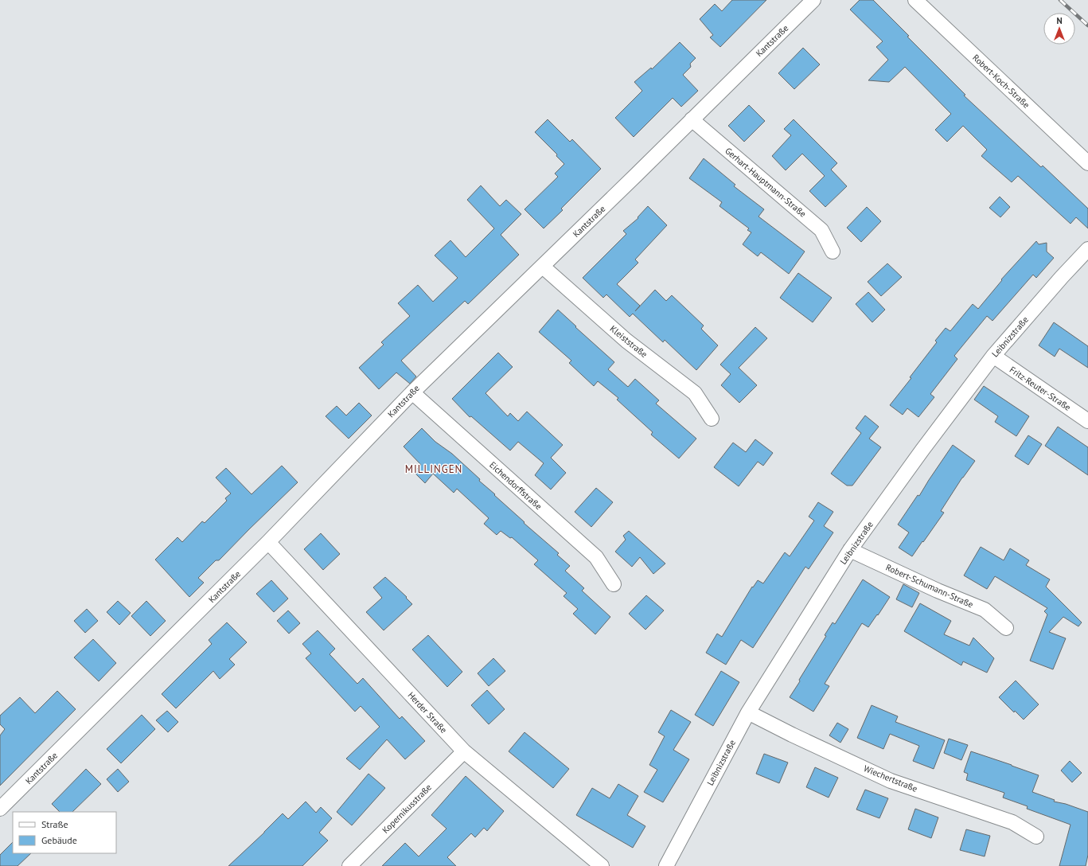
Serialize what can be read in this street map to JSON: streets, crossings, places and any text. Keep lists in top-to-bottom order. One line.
{"streets":{"street":["Kantstraße","Robert-Koch-Straße","Gerhart-Hauptmann-Straße","Leibnizstraße","Kleiststraße","Fritz-Reuter-Straße","Eichendorffstraße","Robert-Schumann-Straße","Herder Straße","Wiechertstraße","Kopernikusstraße"]},"crossings":[["Kantstraße","Gerhart-Hauptmann-Straße"],["Kantstraße","Kleiststraße"],["Kantstraße","Eichendorffstraße"],["Kantstraße","Herder Straße"],["Leibnizstraße","Fritz-Reuter-Straße"],["Leibnizstraße","Robert-Schumann-Straße"],["Leibnizstraße","Wiechertstraße"],["Herder Straße","Kopernikusstraße"]],"districts":["MILLINGEN"],"legend":["Straße","Gebäude"],"north":"top"}
